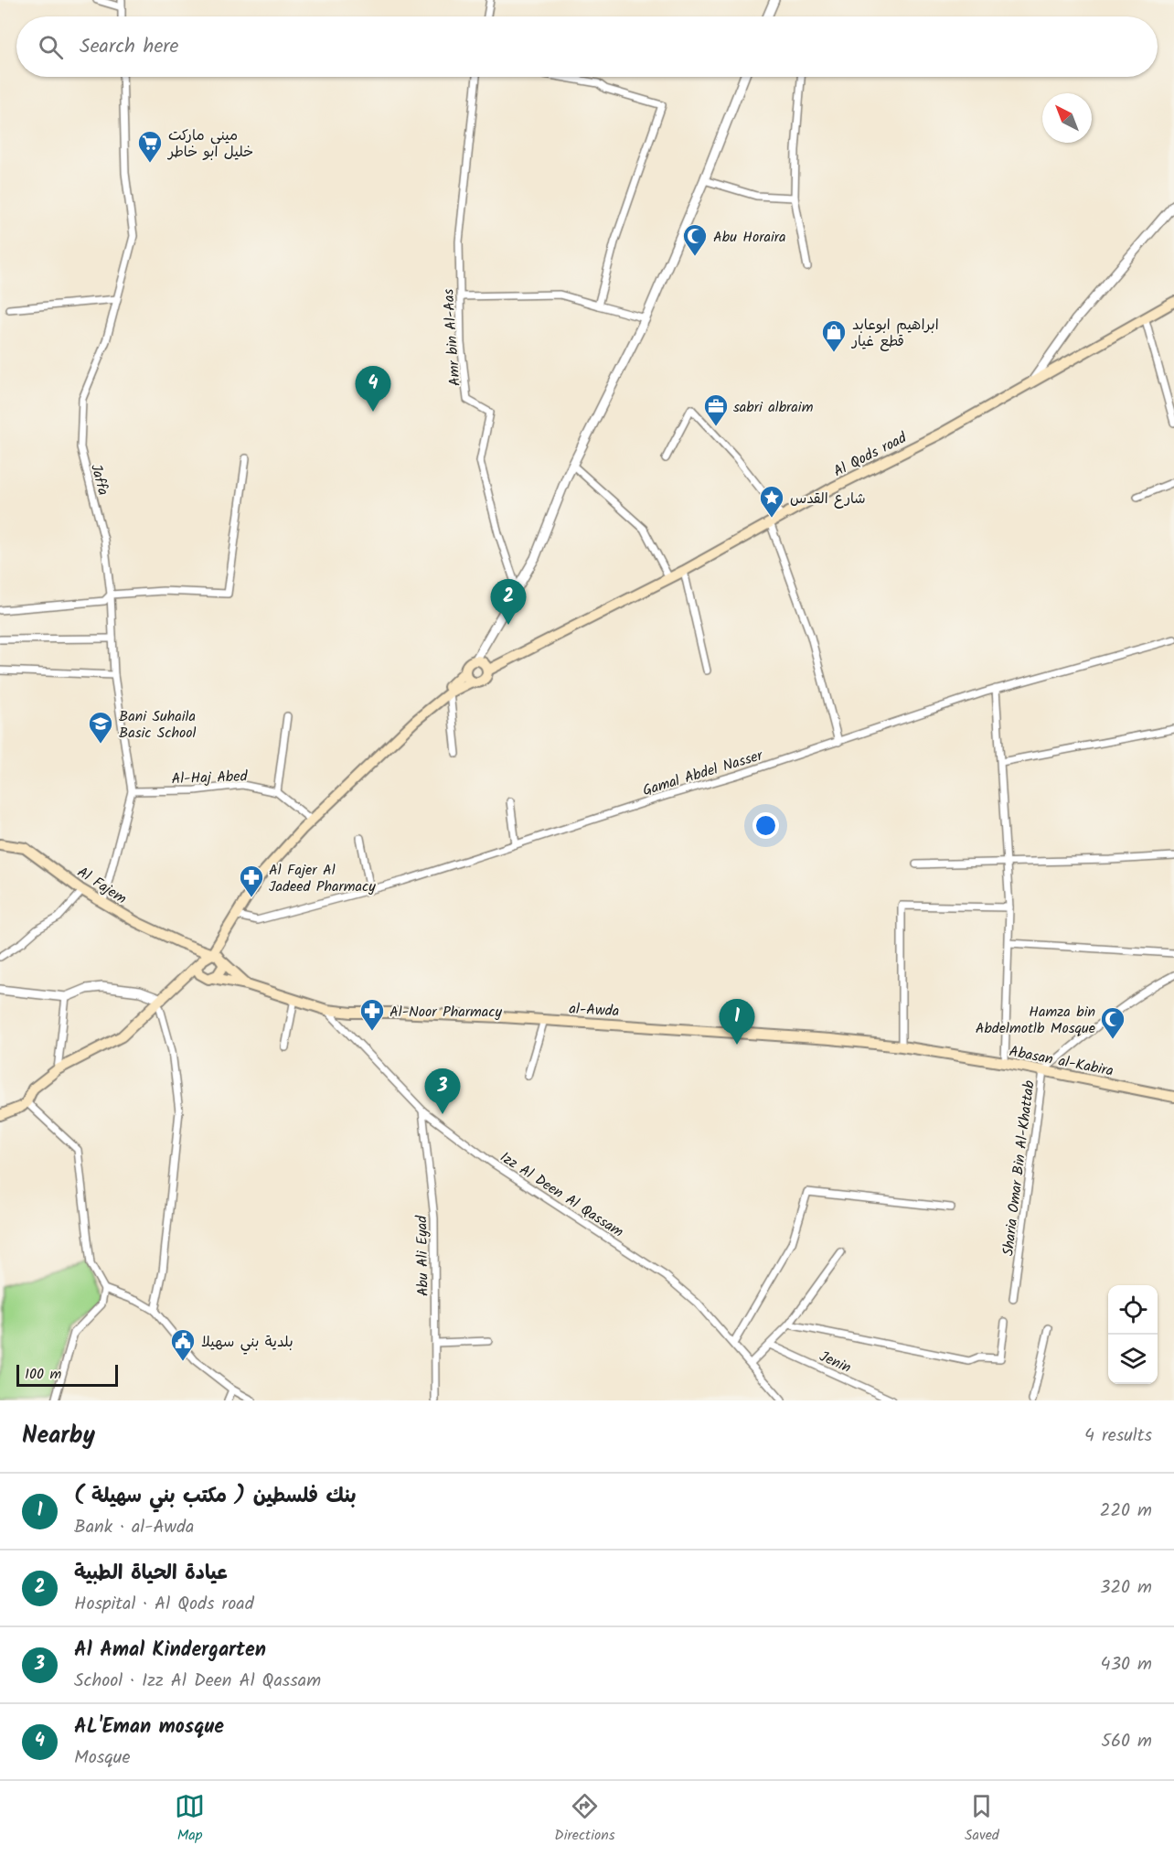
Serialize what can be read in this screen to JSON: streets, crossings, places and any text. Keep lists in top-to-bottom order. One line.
{"streets":{"main road":["Al Qods road","Al Fajem","al-Awda","Abasan al-Kabira"],"street":["Amr bin Al-Aas","Jaffa","Gamal Abdel Nasser","Al-Haj Abed","Sharia Omar Bin Al-Khattab","Izz Al Deen Al Qassam","Abu Ali Eyad","Jenin"]},"crossings":[["Jaffa","Al-Haj Abed"],["Jaffa","Al Fajem"],["Al Fajem","al-Awda"],["al-Awda","Abasan al-Kabira"],["al-Awda","Izz Al Deen Al Qassam"],["Abasan al-Kabira","Sharia Omar Bin Al-Khattab"],["Izz Al Deen Al Qassam","Abu Ali Eyad"]],"places":{"supermarket":["ميني ماركت خليل ابو خاطر"],"mosque":["Abu Horaira","Hamza bin Abdelmotlb Mosque"],"shop":["ابراهيم ابوعابد قطع غيار"],"office":["sabri albraim"],"place":["شارع القدس"],"school or university":["Bani Suhaila Basic School"],"pharmacy":["Al Fajer Al Jadeed Pharmacy","Al-Noor Pharmacy"],"public building":["بلدية بني سهيلا"]},"scale_bar":"100 m","north":"top left","page":{"search":"Search here","pins":["4","2","1","3"],"scale":"100 m","heading":["Nearby","4 results"],"list":[{"mark":"1","name":"بنك فلسطين ( مكتب بني سهيلة )","note":"Bank · al-Awda","value":"220 m"},{"mark":"2","name":"عيادة الحياة الطبية","note":"Hospital · Al Qods road","value":"320 m"},{"mark":"3","name":"Al Amal Kindergarten","note":"School · Izz Al Deen Al Qassam","value":"430 m"},{"mark":"4","name":"AL'Eman mosque","note":"Mosque","value":"560 m"}],"nav":["Map","Directions","Saved"]}}
